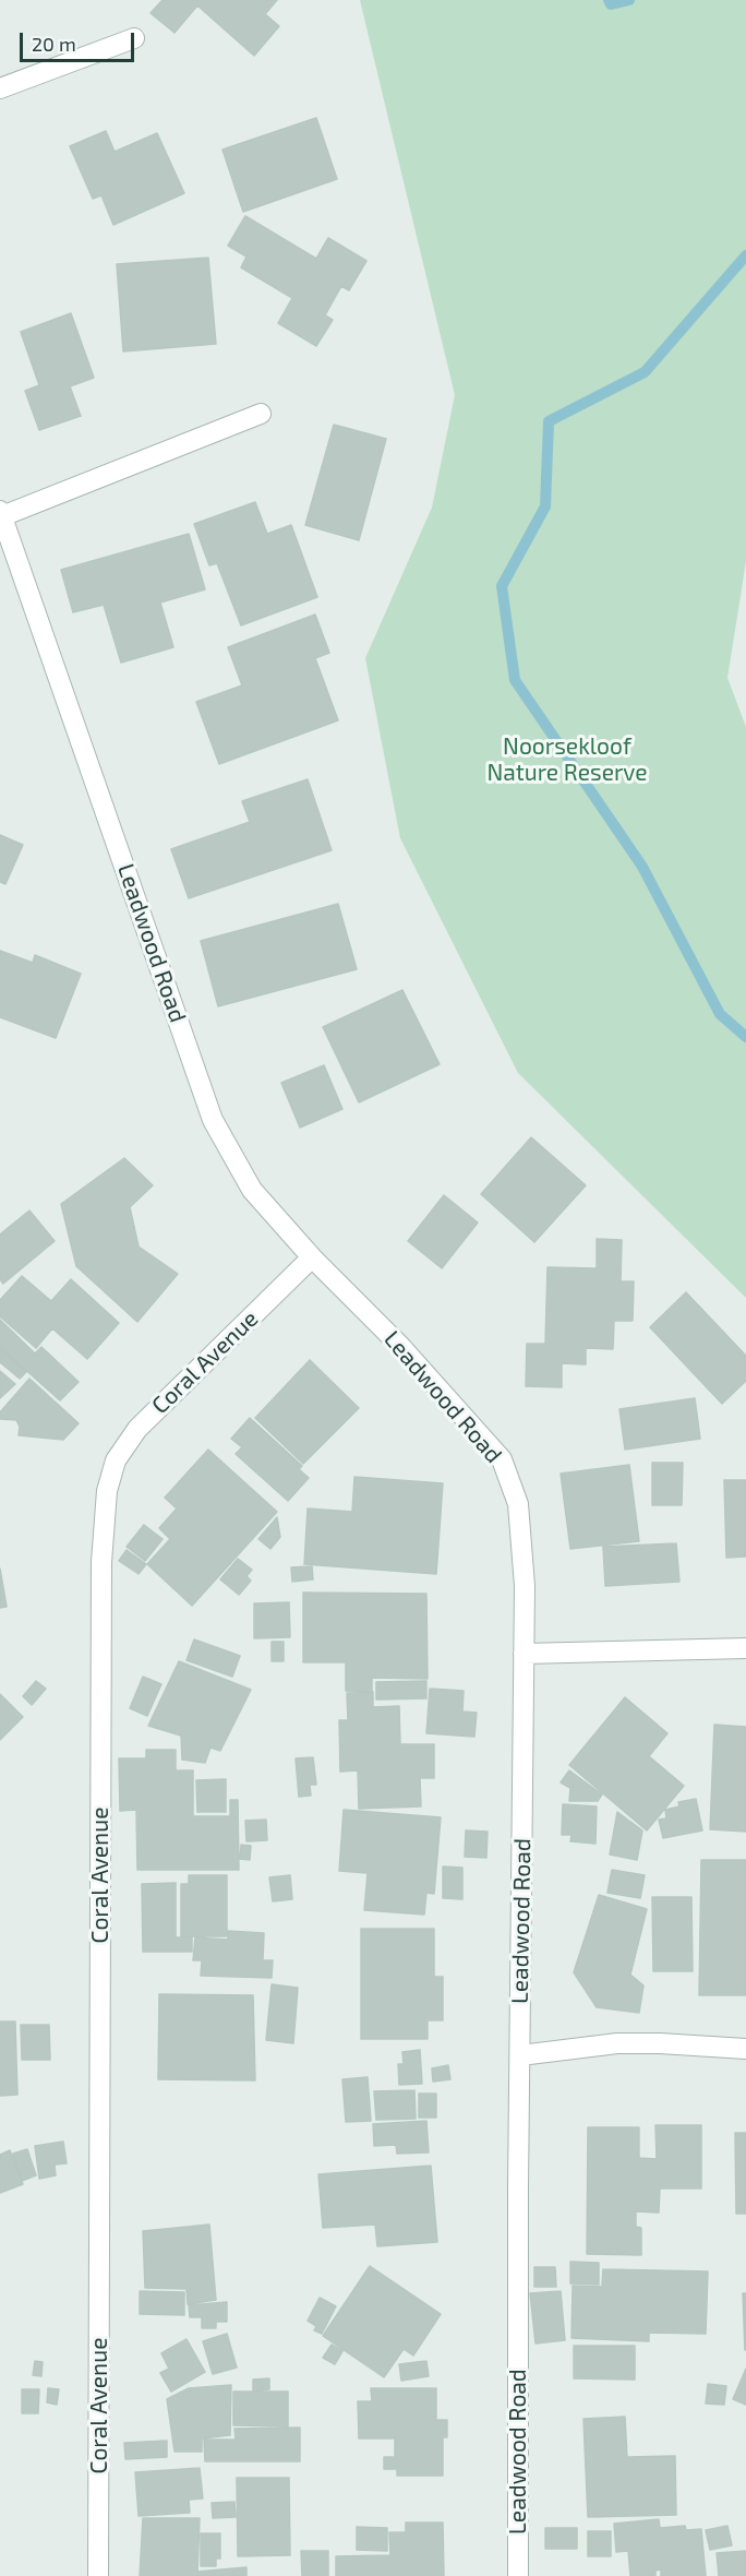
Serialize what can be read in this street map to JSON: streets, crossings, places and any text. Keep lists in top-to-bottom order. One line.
{"streets":{"street":["Leadwood Road","Coral Avenue"]},"crossings":[["Leadwood Road","Coral Avenue"]],"parks":["Noorsekloof Nature Reserve"],"scale_bar":"20 m"}
